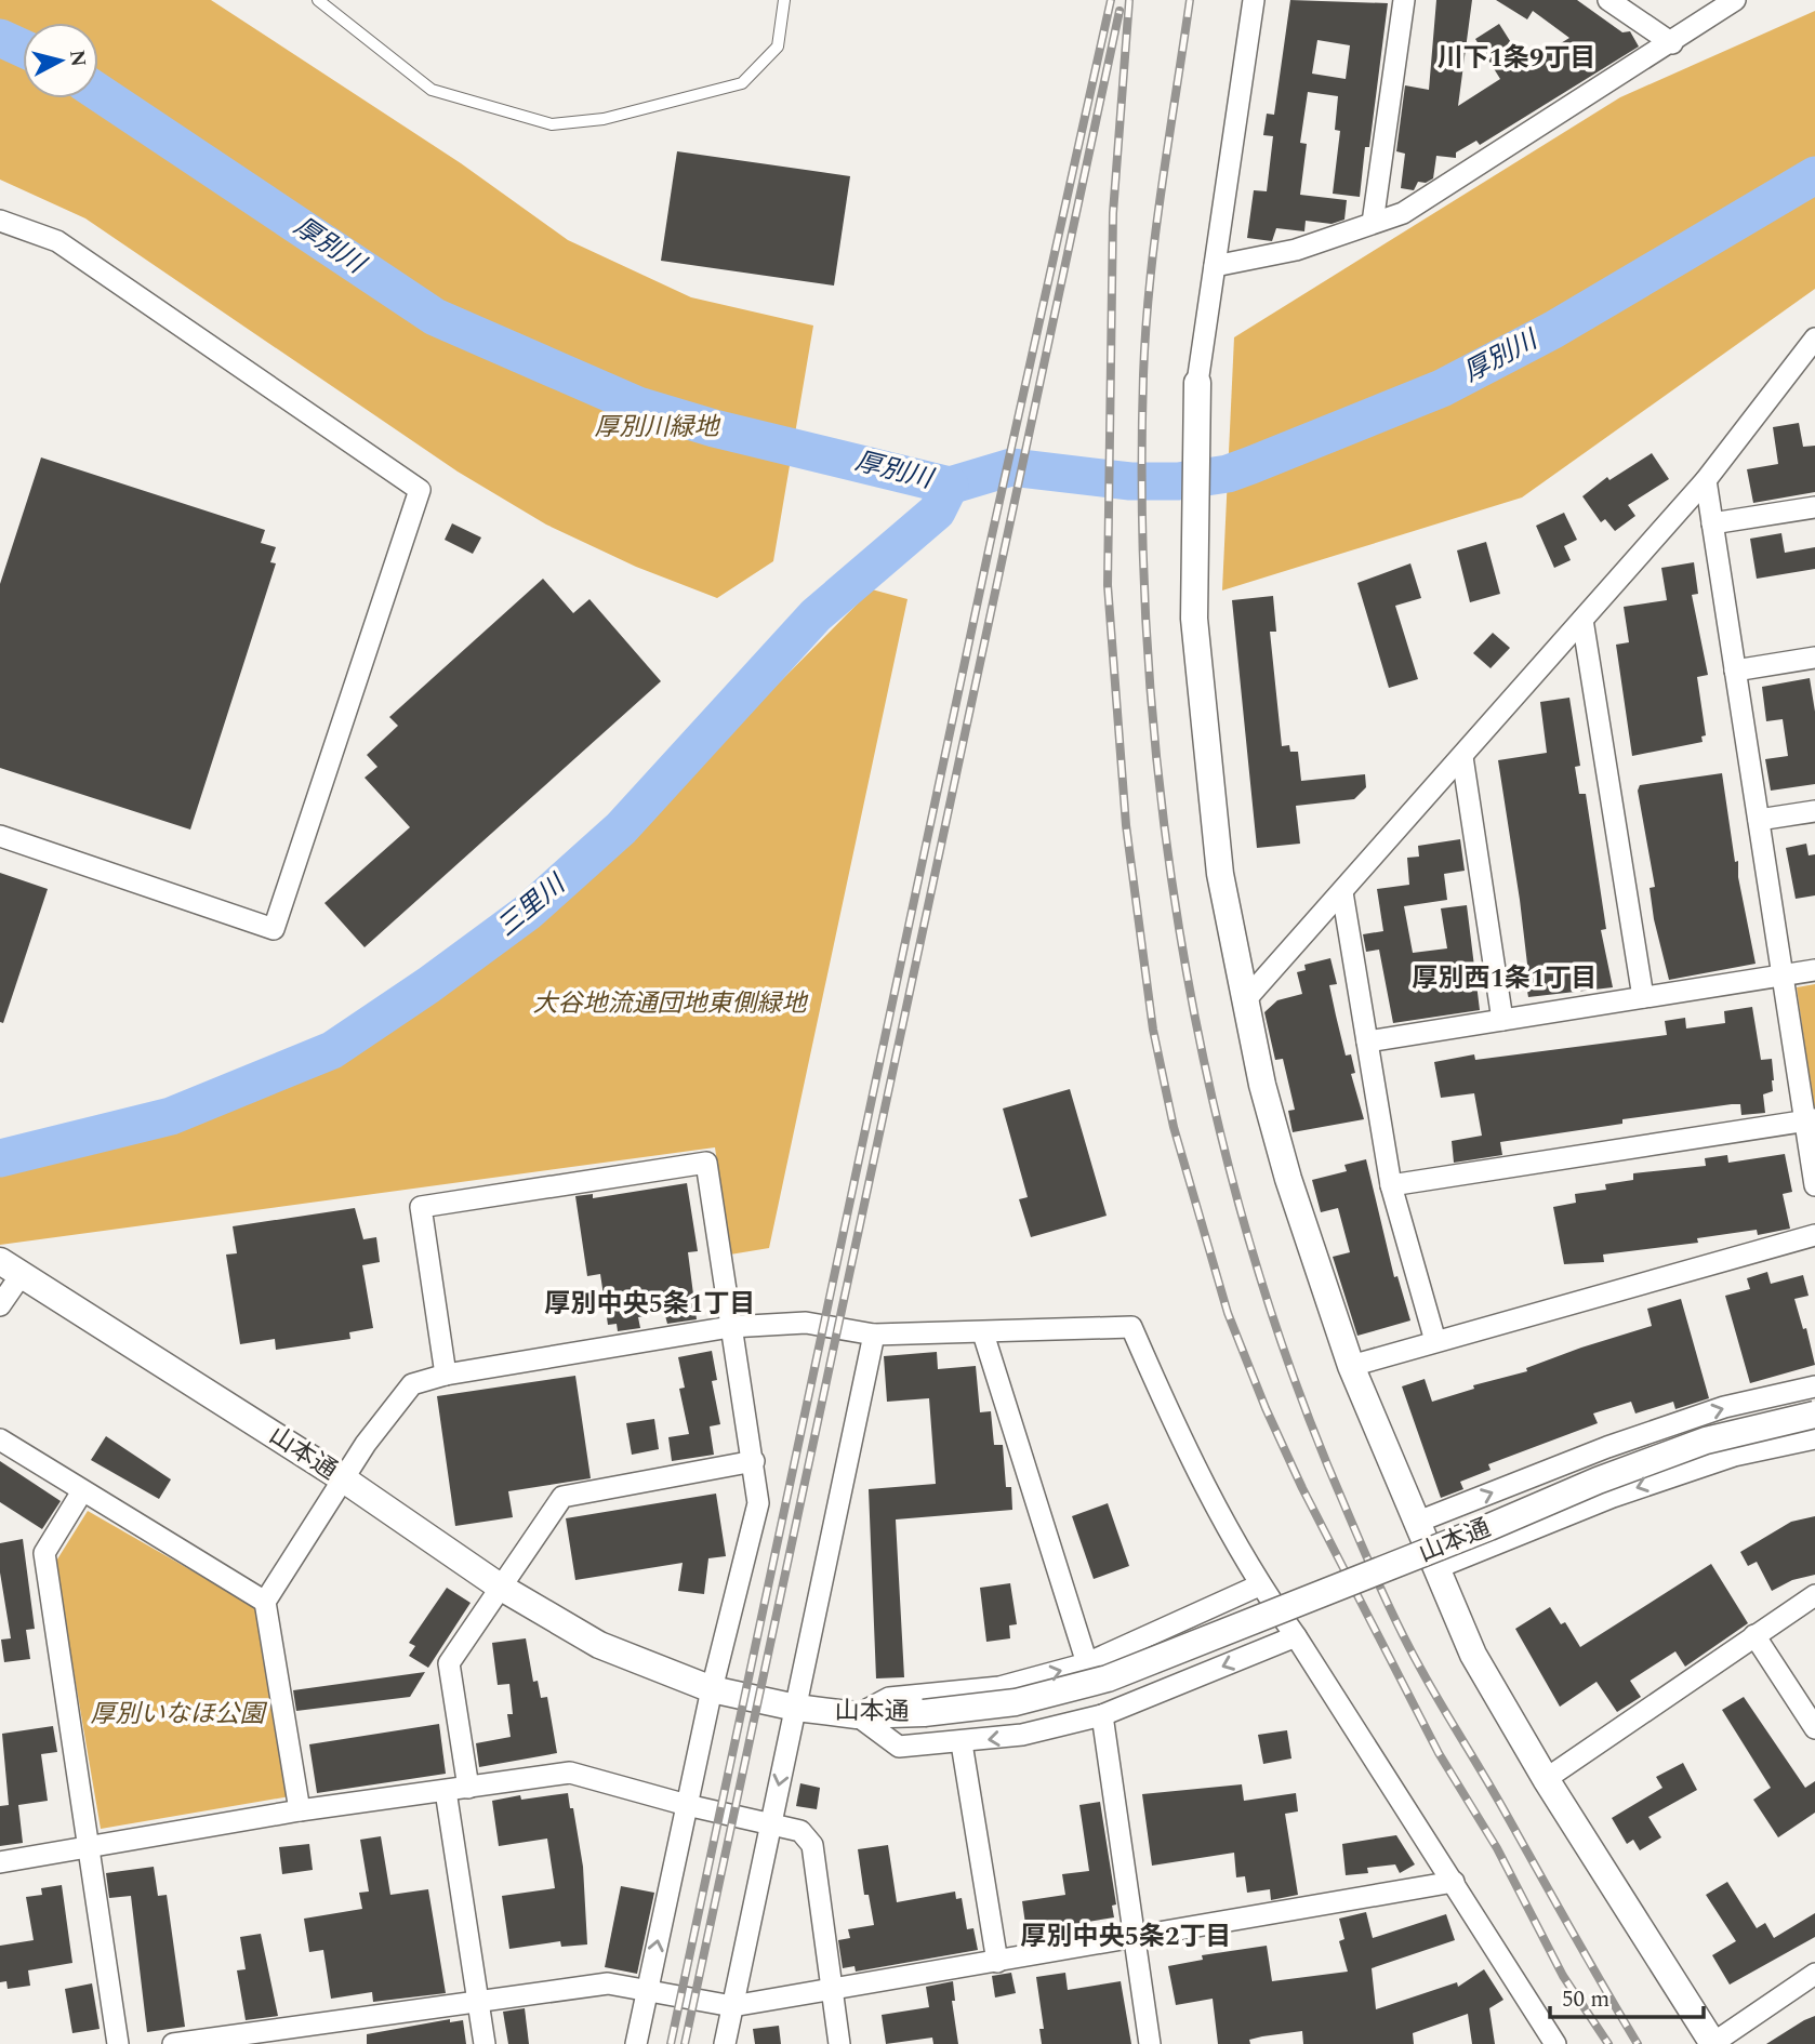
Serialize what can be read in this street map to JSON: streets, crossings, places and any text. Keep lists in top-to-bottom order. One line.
{"streets":{"street":["山本通"]},"districts":["川下1条9丁目","厚別西1条1丁目","厚別中央5条1丁目","厚別中央5条2丁目"],"water":["厚別川","三里川"],"parks":["厚別川緑地","大谷地流通団地東側緑地","厚別いなほ公園"],"scale_bar":"50 m","north":"right"}
